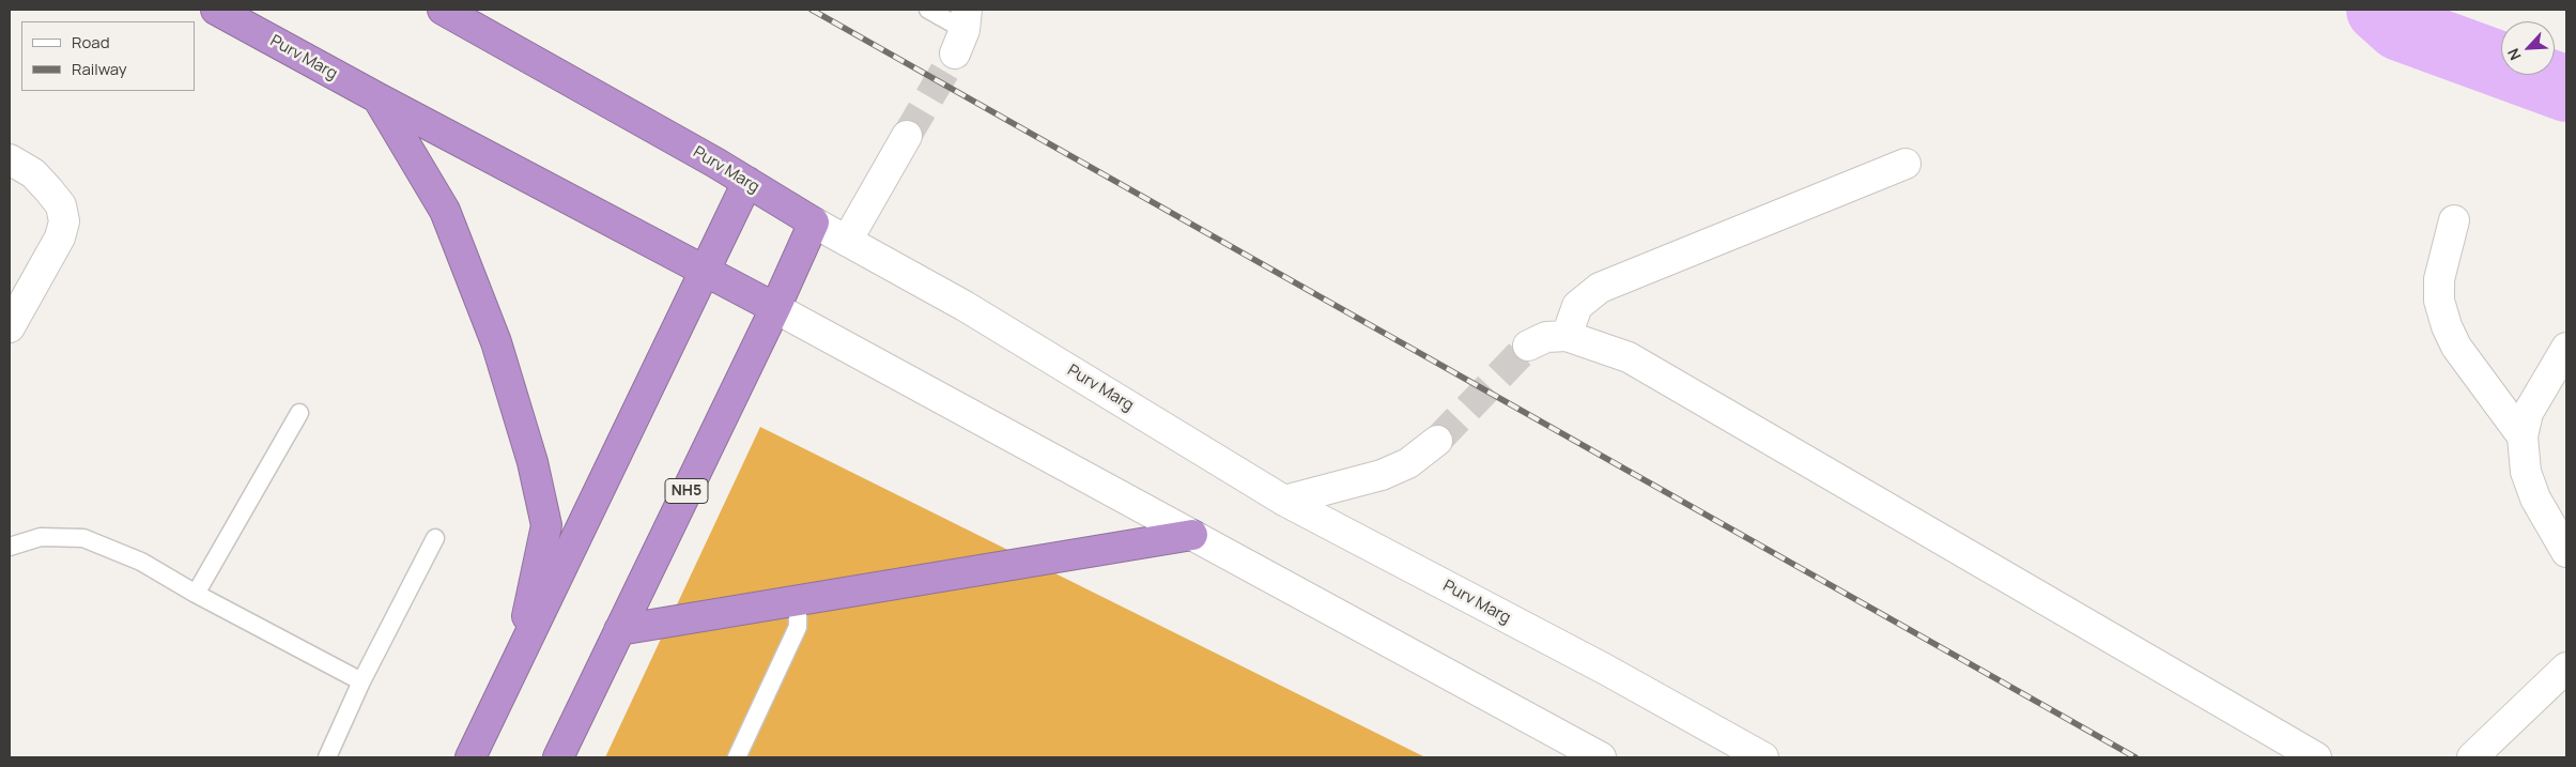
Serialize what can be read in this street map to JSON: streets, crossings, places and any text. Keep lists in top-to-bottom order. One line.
{"streets":{"highway":["Purv Marg","NH5"]},"crossings":[["Purv Marg","NH5"]],"legend":["Road","Railway"],"north":"bottom left"}
